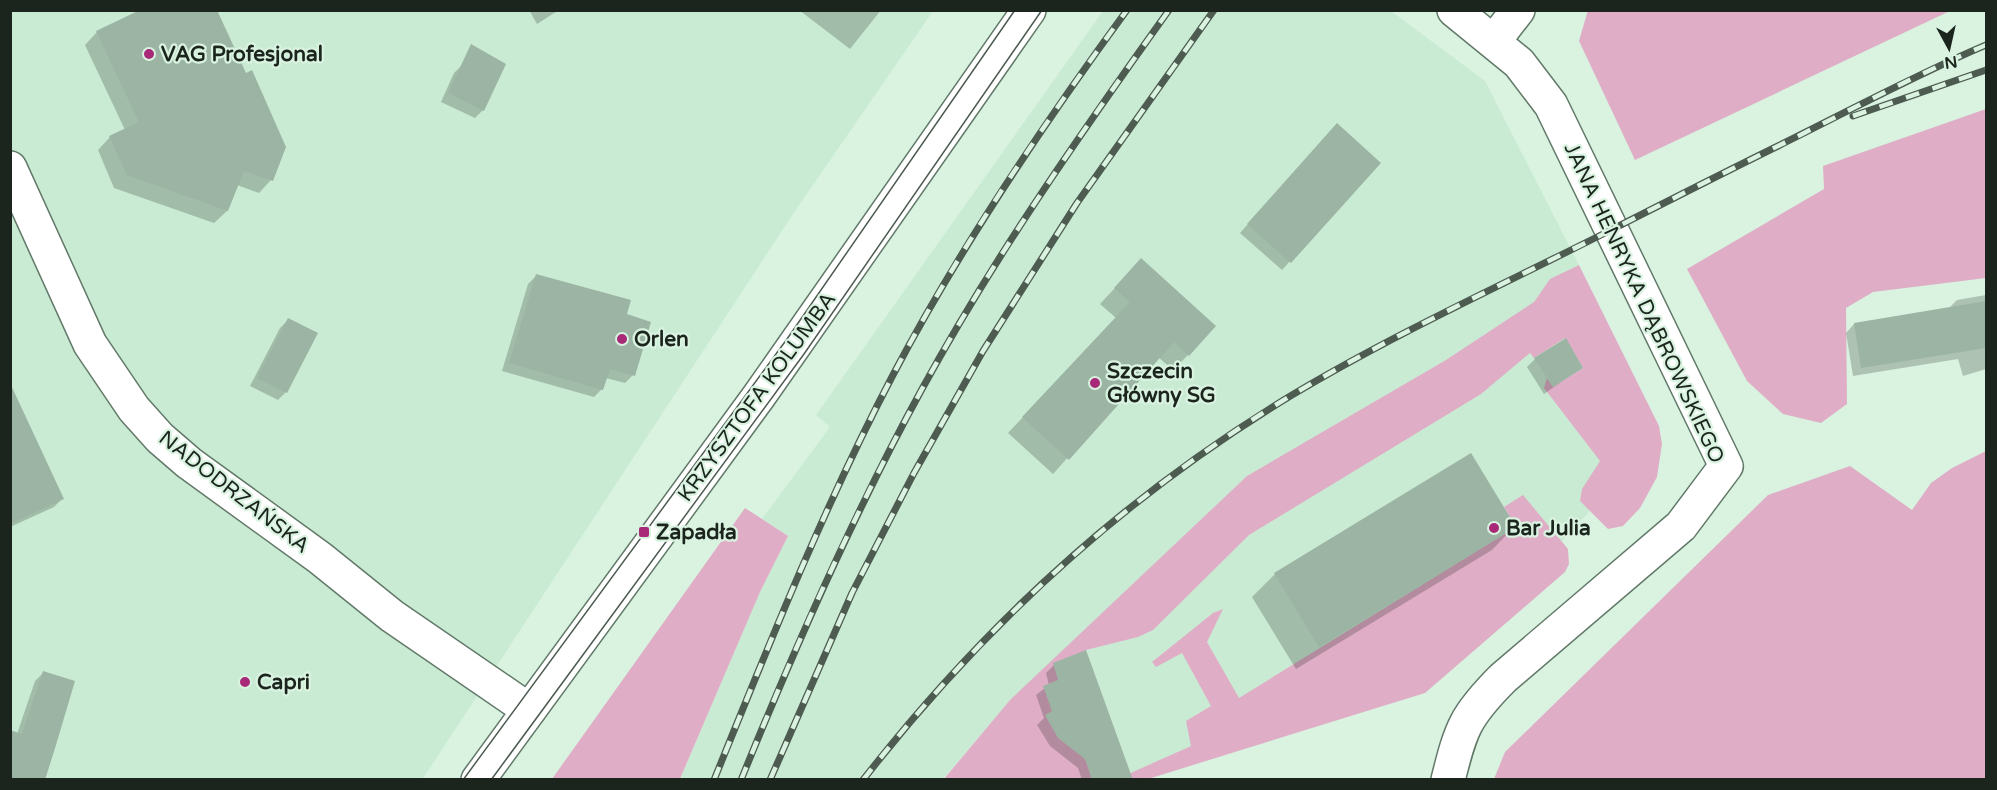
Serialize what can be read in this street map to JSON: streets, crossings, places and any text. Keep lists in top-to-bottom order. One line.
{"streets":{"street":["JANA HENRYKA DĄBROWSKIEGO","KRZYSZTOFA KOLUMBA","NADODRZAŃSKA"]},"crossings":[["KRZYSZTOFA KOLUMBA","NADODRZAŃSKA"]],"places":{"other":["VAG Profesjonal","Orlen","Szczecin Główny SG","Bar Julia","Capri"],"transit":["Zapadła"]},"north":"bottom"}
